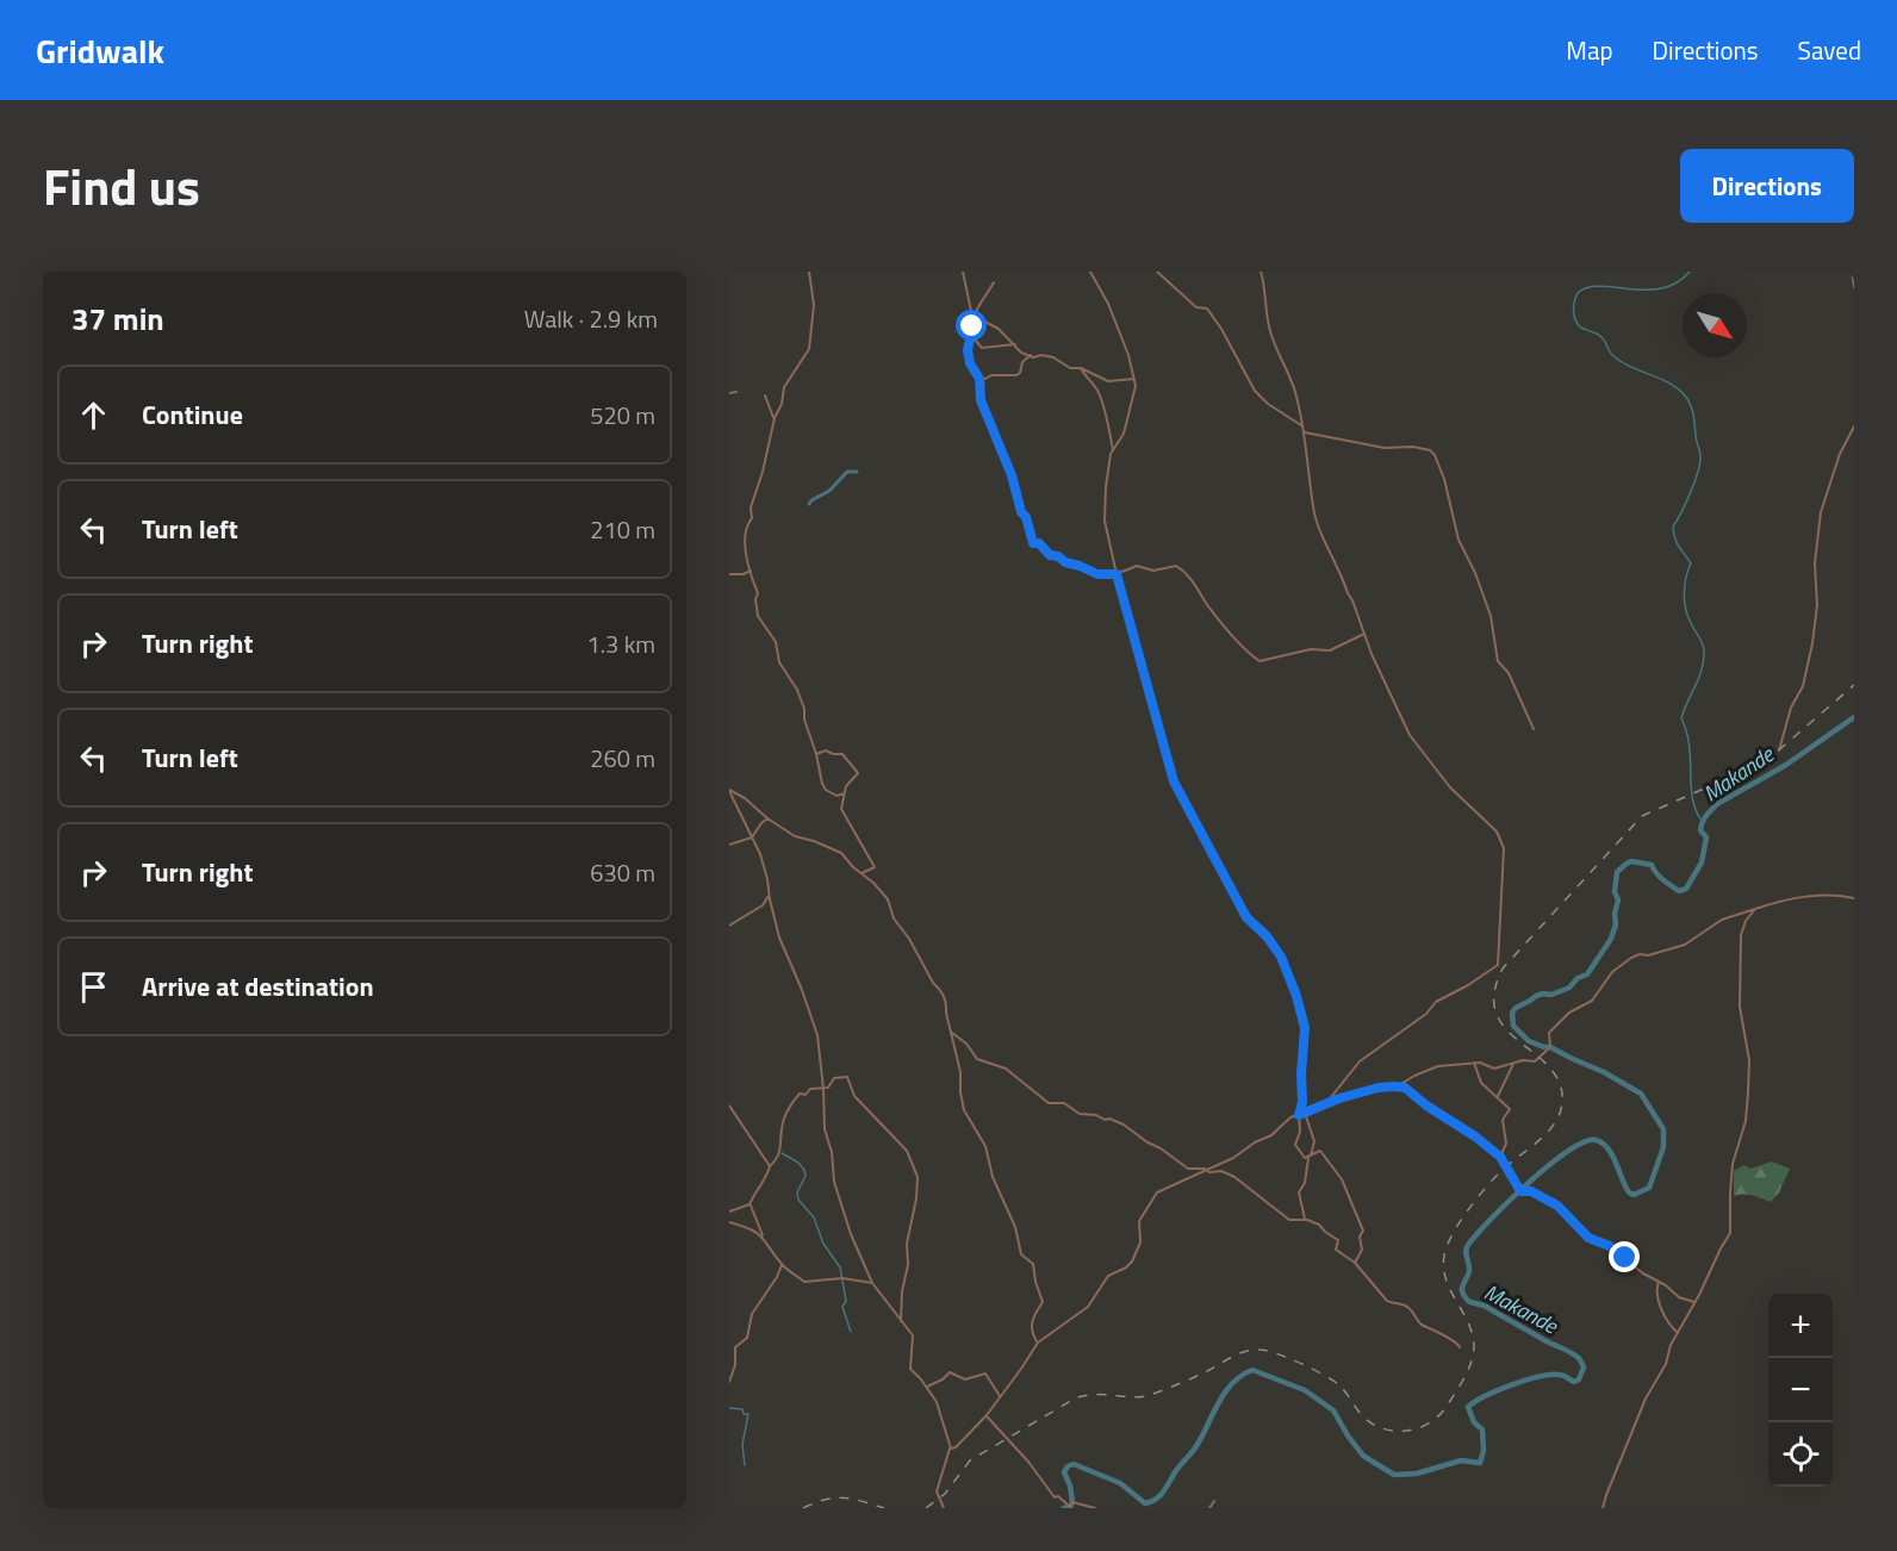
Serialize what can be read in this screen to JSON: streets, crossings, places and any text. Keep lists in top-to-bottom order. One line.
{"water":["Makande"],"north":"bottom right","page":{"header":"Gridwalk","nav":["Map","Directions","Saved"],"title":"Find us","buttons":"Directions","heading":["37 min","Walk · 2.9 km"],"list":[["Continue","520 m"],["Turn left","210 m"],["Turn right","1.3 km"],["Turn left","260 m"],["Turn right","630 m"],"Arrive at destination"],"map_buttons":["+","−"]}}
